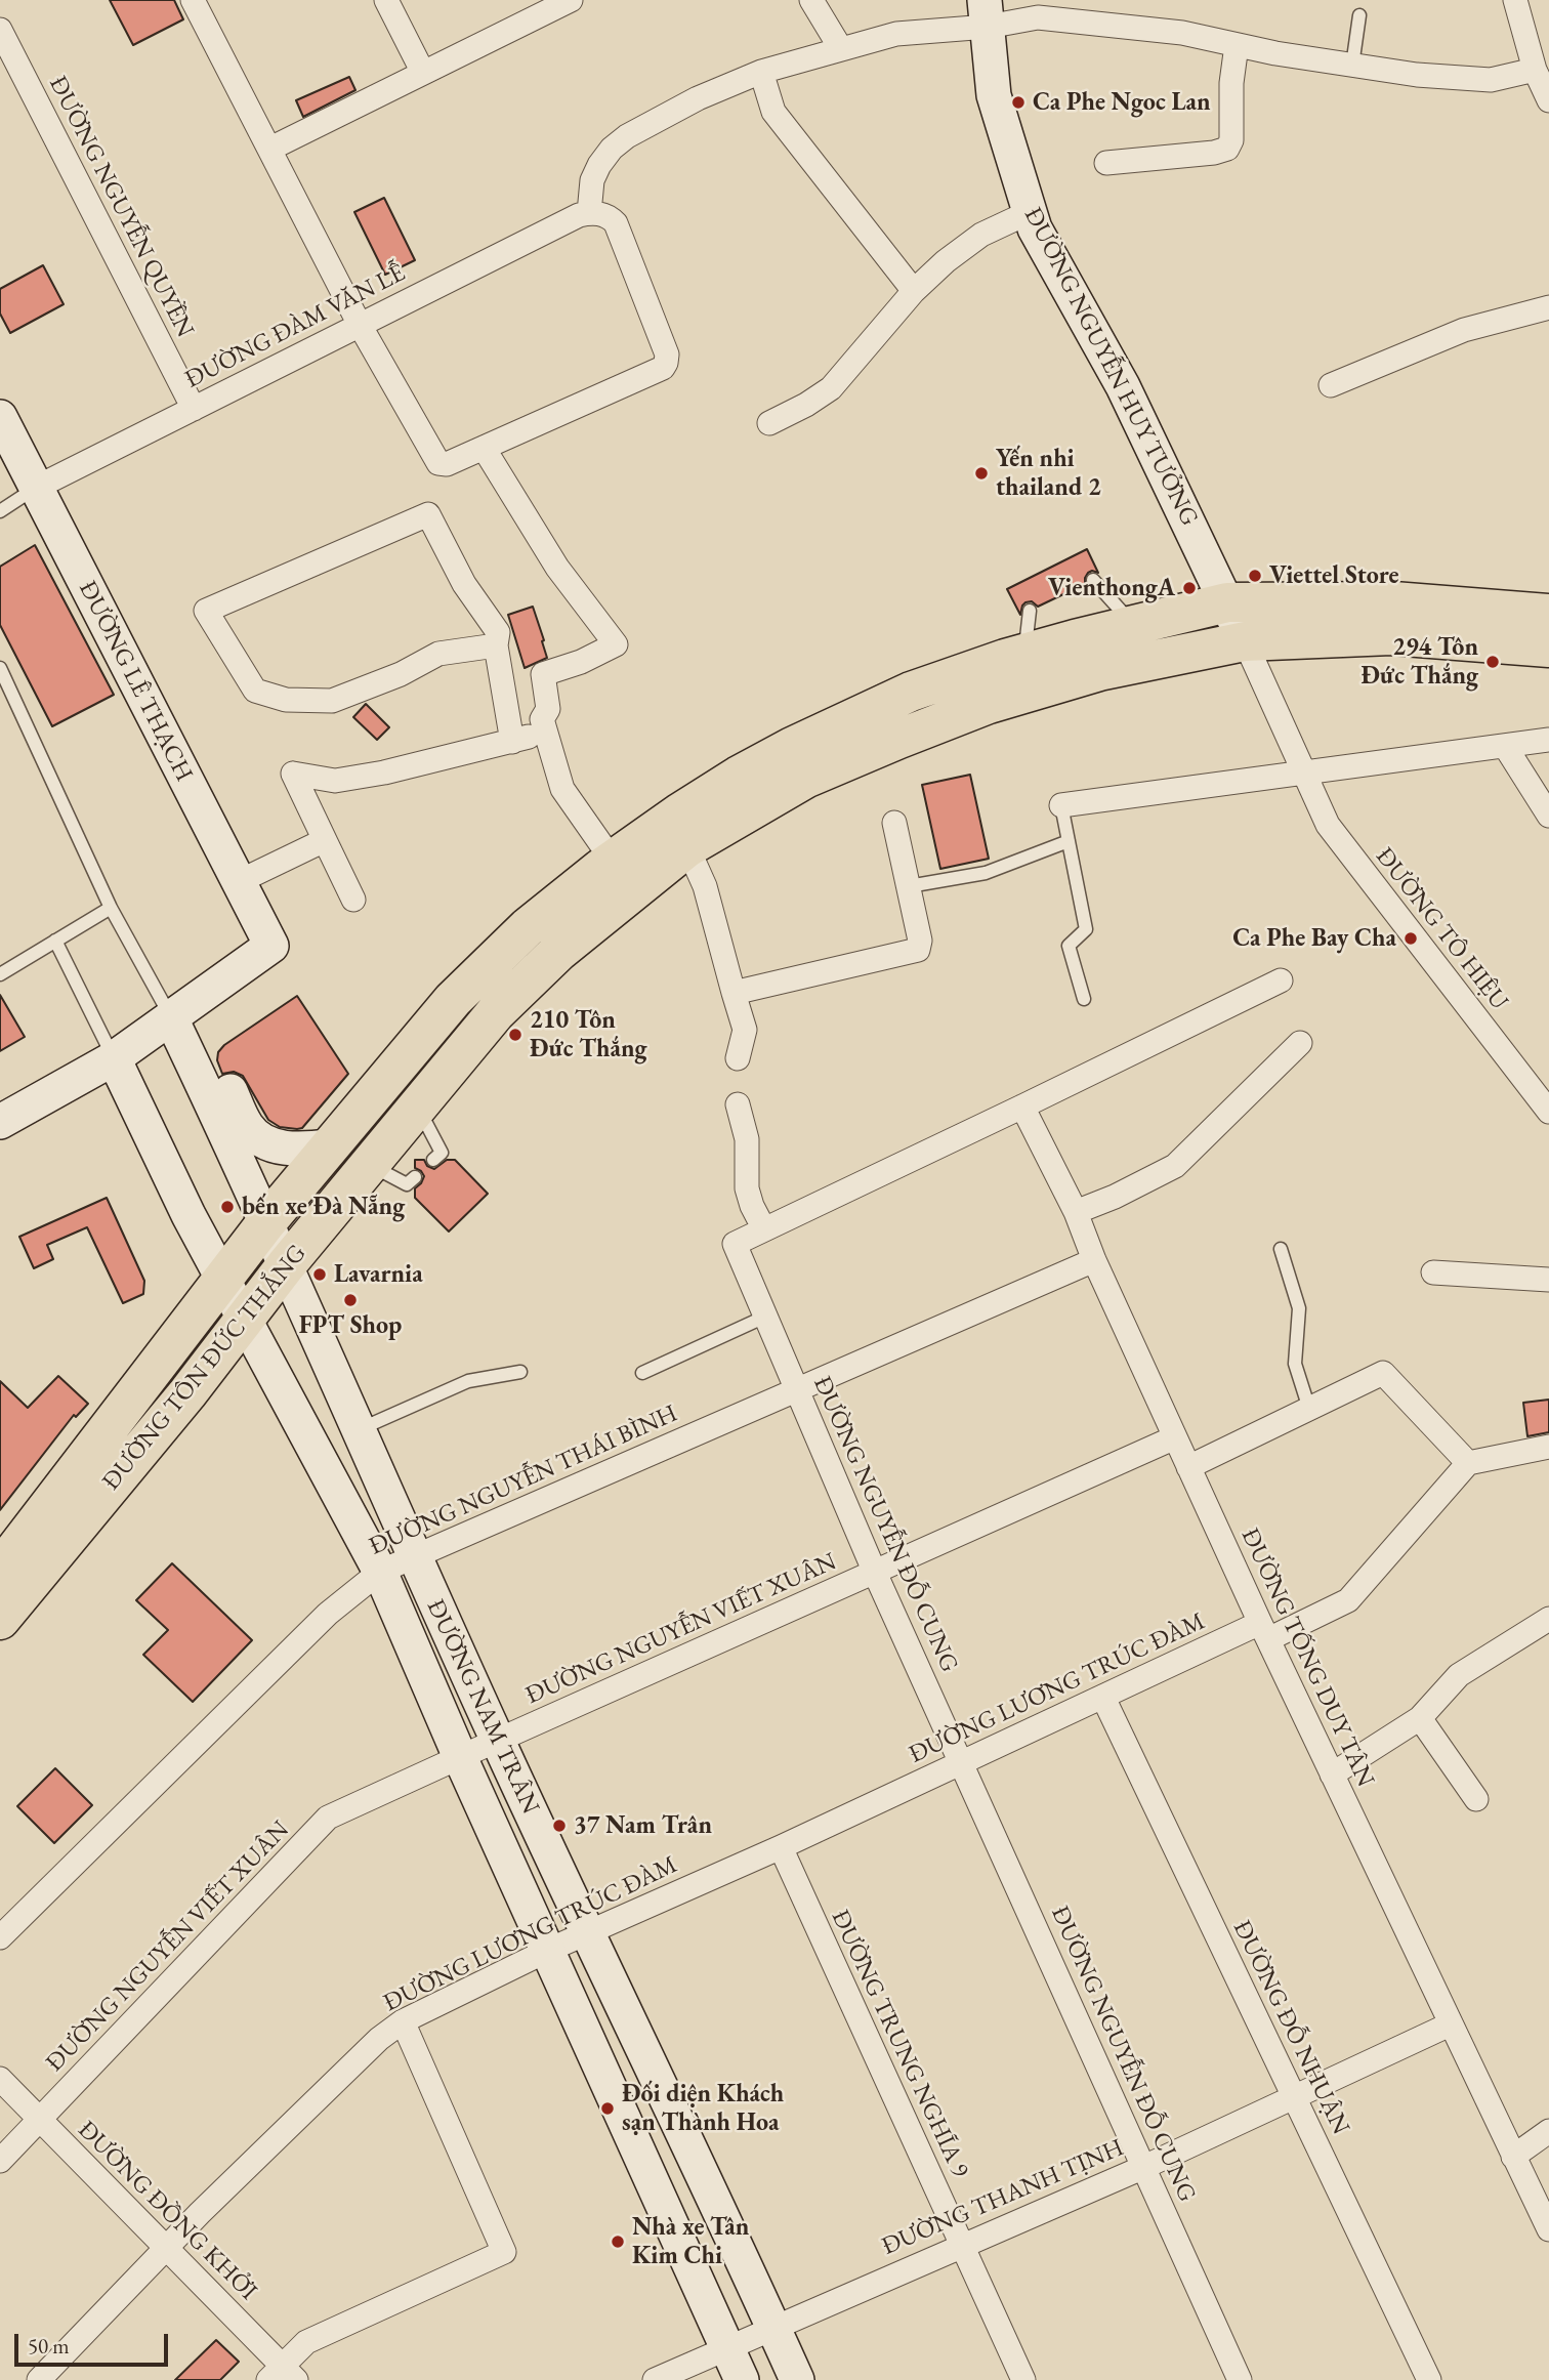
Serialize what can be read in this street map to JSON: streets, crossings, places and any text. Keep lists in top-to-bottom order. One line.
{"streets":{"highway":["ĐƯỜNG TÔN ĐỨC THẮNG"],"street":["ĐƯỜNG NGUYỄN QUYỀN","ĐƯỜNG ĐÀM VĂN LỄ","ĐƯỜNG NGUYỄN HUY TƯỞNG","ĐƯỜNG LÊ THẠCH","ĐƯỜNG TÔ HIỆU","ĐƯỜNG NGUYỄN THÁI BÌNH","ĐƯỜNG NGUYỄN ĐỖ CUNG","ĐƯỜNG NGUYỄN VIẾT XUÂN","ĐƯỜNG TỐNG DUY TÂN","ĐƯỜNG LƯƠNG TRÚC ĐÀM","ĐƯỜNG NAM TRÂN","ĐƯỜNG ĐỖ NHUẬN","ĐƯỜNG TRUNG NGHĨA 9","ĐƯỜNG THANH TỊNH","ĐƯỜNG ĐỒNG KHỞI"]},"crossings":[["ĐƯỜNG NGUYỄN QUYỀN","ĐƯỜNG ĐÀM VĂN LỄ"],["ĐƯỜNG ĐÀM VĂN LỄ","ĐƯỜNG LÊ THẠCH"],["ĐƯỜNG NGUYỄN HUY TƯỞNG","ĐƯỜNG TÔ HIỆU"],["ĐƯỜNG NGUYỄN HUY TƯỞNG","ĐƯỜNG TÔN ĐỨC THẮNG"],["ĐƯỜNG TÔ HIỆU","ĐƯỜNG TÔN ĐỨC THẮNG"],["ĐƯỜNG TÔN ĐỨC THẮNG","ĐƯỜNG NAM TRÂN"],["ĐƯỜNG NGUYỄN THÁI BÌNH","ĐƯỜNG NGUYỄN ĐỖ CUNG"],["ĐƯỜNG NGUYỄN THÁI BÌNH","ĐƯỜNG TỐNG DUY TÂN"],["ĐƯỜNG NGUYỄN THÁI BÌNH","ĐƯỜNG NAM TRÂN"],["ĐƯỜNG NGUYỄN ĐỖ CUNG","ĐƯỜNG NGUYỄN VIẾT XUÂN"],["ĐƯỜNG NGUYỄN ĐỖ CUNG","ĐƯỜNG TỐNG DUY TÂN"],["ĐƯỜNG NGUYỄN ĐỖ CUNG","ĐƯỜNG LƯƠNG TRÚC ĐÀM"],["ĐƯỜNG NGUYỄN ĐỖ CUNG","ĐƯỜNG THANH TỊNH"],["ĐƯỜNG NGUYỄN VIẾT XUÂN","ĐƯỜNG TỐNG DUY TÂN"],["ĐƯỜNG NGUYỄN VIẾT XUÂN","ĐƯỜNG NAM TRÂN"],["ĐƯỜNG NGUYỄN VIẾT XUÂN","ĐƯỜNG ĐỒNG KHỞI"],["ĐƯỜNG TỐNG DUY TÂN","ĐƯỜNG LƯƠNG TRÚC ĐÀM"],["ĐƯỜNG TỐNG DUY TÂN","ĐƯỜNG THANH TỊNH"],["ĐƯỜNG LƯƠNG TRÚC ĐÀM","ĐƯỜNG NAM TRÂN"],["ĐƯỜNG LƯƠNG TRÚC ĐÀM","ĐƯỜNG ĐỖ NHUẬN"],["ĐƯỜNG LƯƠNG TRÚC ĐÀM","ĐƯỜNG TRUNG NGHĨA 9"],["ĐƯỜNG LƯƠNG TRÚC ĐÀM","ĐƯỜNG ĐỒNG KHỞI"],["ĐƯỜNG NAM TRÂN","ĐƯỜNG THANH TỊNH"],["ĐƯỜNG ĐỖ NHUẬN","ĐƯỜNG THANH TỊNH"],["ĐƯỜNG TRUNG NGHĨA 9","ĐƯỜNG THANH TỊNH"]],"places":["Ca Phe Ngoc Lan","Yến nhi thailand 2","Viettel Store","VienthongA","294 Tôn Đức Thắng","Ca Phe Bay Cha","210 Tôn Đức Thắng","bến xe Đà Nẵng","Lavarnia","FPT Shop","37 Nam Trân","Đối diện Khách sạn Thành Hoa","Nhà xe Tân Kim Chi"],"scale_bar":"50 m"}
